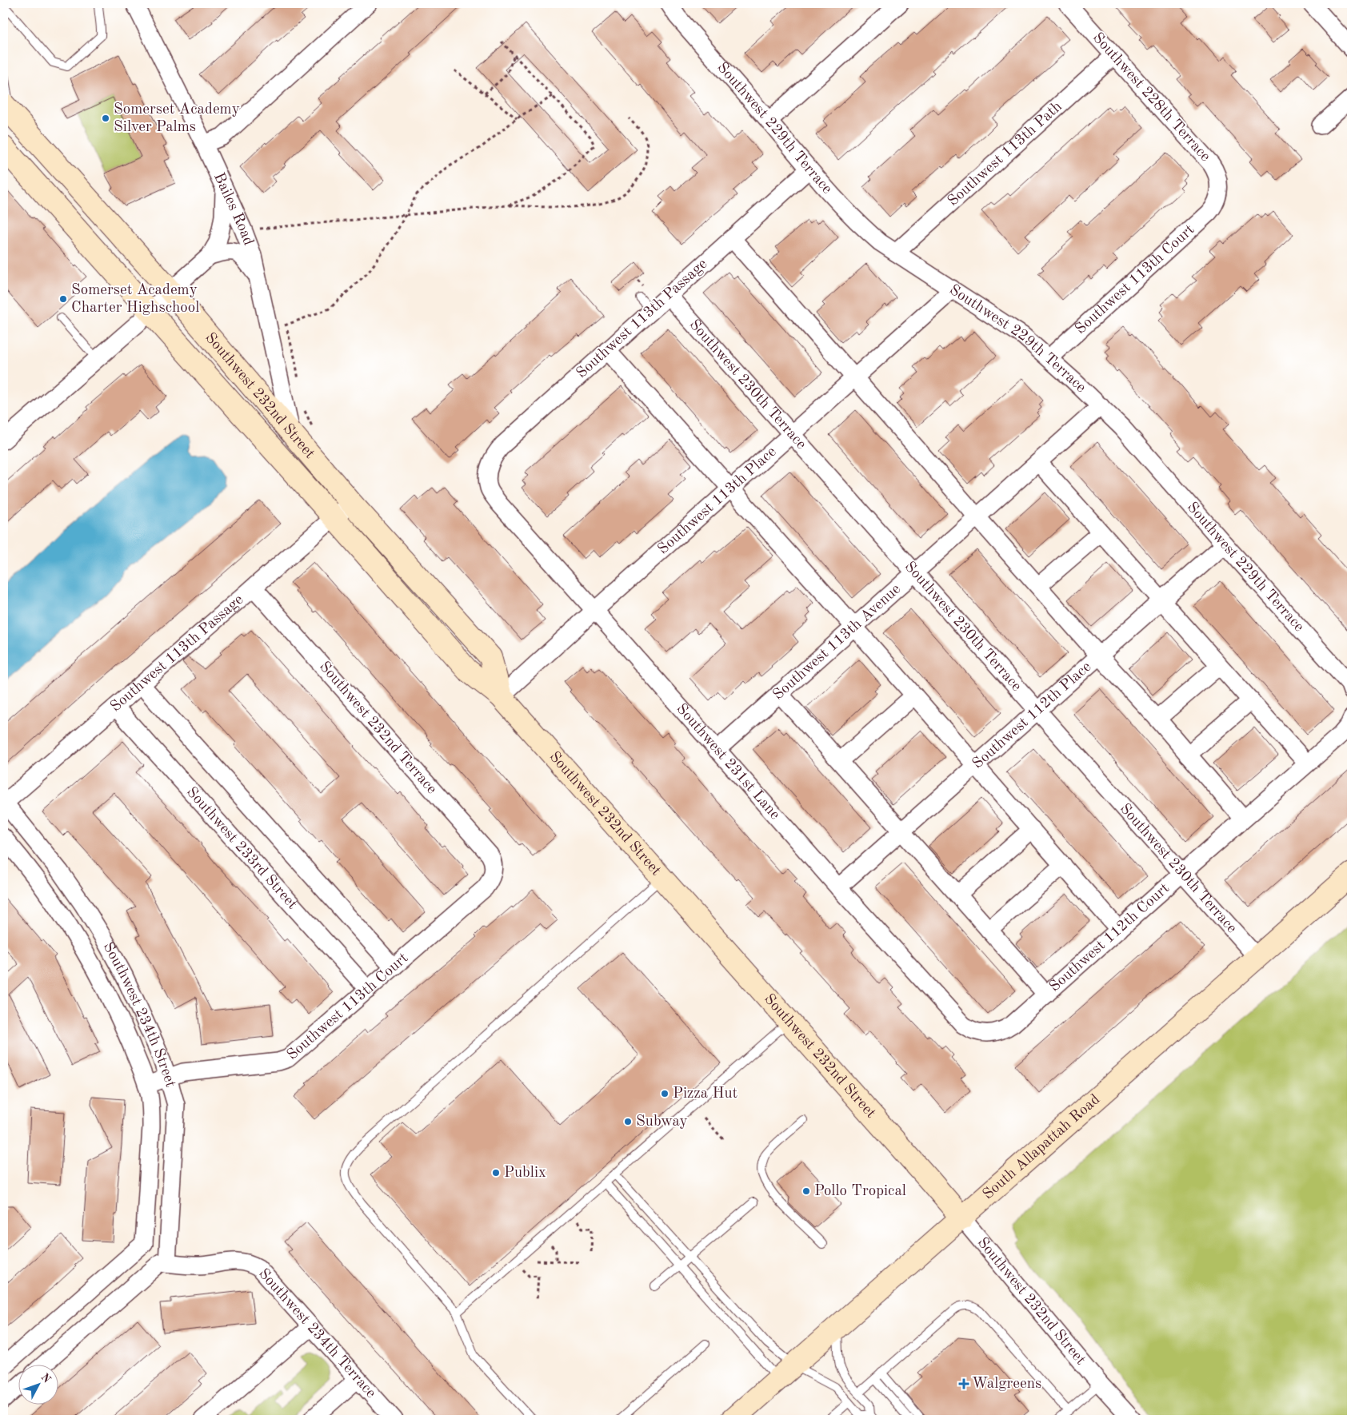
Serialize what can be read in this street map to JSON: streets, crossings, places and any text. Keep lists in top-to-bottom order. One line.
{"streets":{"street":["Southwest 228th Terrace","Southwest 229th Terrace","Southwest 113th Path","Bailes Road","Southwest 113th Court","Southwest 113th Passage","Southwest 230th Terrace","Southwest 232nd Street","Southwest 113th Place","Southwest 113th Avenue","Southwest 112th Place","Southwest 232nd Terrace","Southwest 231st Lane","Southwest 233rd Street","Southwest 112th Court","Southwest 234th Street","South Allapattah Road","Southwest 234th Terrace"]},"crossings":[["Southwest 228th Terrace","Southwest 113th Path"],["Southwest 228th Terrace","Southwest 113th Court"],["Southwest 229th Terrace","Southwest 113th Path"],["Southwest 229th Terrace","Southwest 113th Court"],["Southwest 229th Terrace","Southwest 113th Passage"],["Southwest 229th Terrace","Southwest 113th Place"],["Southwest 229th Terrace","Southwest 113th Avenue"],["Southwest 229th Terrace","Southwest 112th Place"],["Bailes Road","Southwest 232nd Street"],["Southwest 113th Court","Southwest 232nd Terrace"],["Southwest 113th Court","Southwest 233rd Street"],["Southwest 113th Court","Southwest 234th Street"],["Southwest 113th Passage","Southwest 230th Terrace"],["Southwest 113th Passage","Southwest 232nd Street"],["Southwest 113th Passage","Southwest 232nd Terrace"],["Southwest 113th Passage","Southwest 231st Lane"],["Southwest 113th Passage","Southwest 233rd Street"],["Southwest 113th Passage","Southwest 234th Street"],["Southwest 230th Terrace","Southwest 113th Place"],["Southwest 230th Terrace","Southwest 113th Avenue"],["Southwest 230th Terrace","Southwest 112th Place"],["Southwest 230th Terrace","Southwest 112th Court"],["Southwest 230th Terrace","South Allapattah Road"],["Southwest 232nd Street","Southwest 113th Place"],["Southwest 232nd Street","South Allapattah Road"],["Southwest 113th Place","Southwest 231st Lane"],["Southwest 113th Avenue","Southwest 231st Lane"],["Southwest 112th Place","Southwest 231st Lane"],["Southwest 231st Lane","Southwest 112th Court"],["Southwest 234th Street","Southwest 234th Terrace"]],"places":{"other":["Somerset Academy Silver Palms","Somerset Academy Charter Highschool","Pizza Hut","Subway","Publix","Pollo Tropical"],"health":["Walgreens"]},"north":"top right"}
